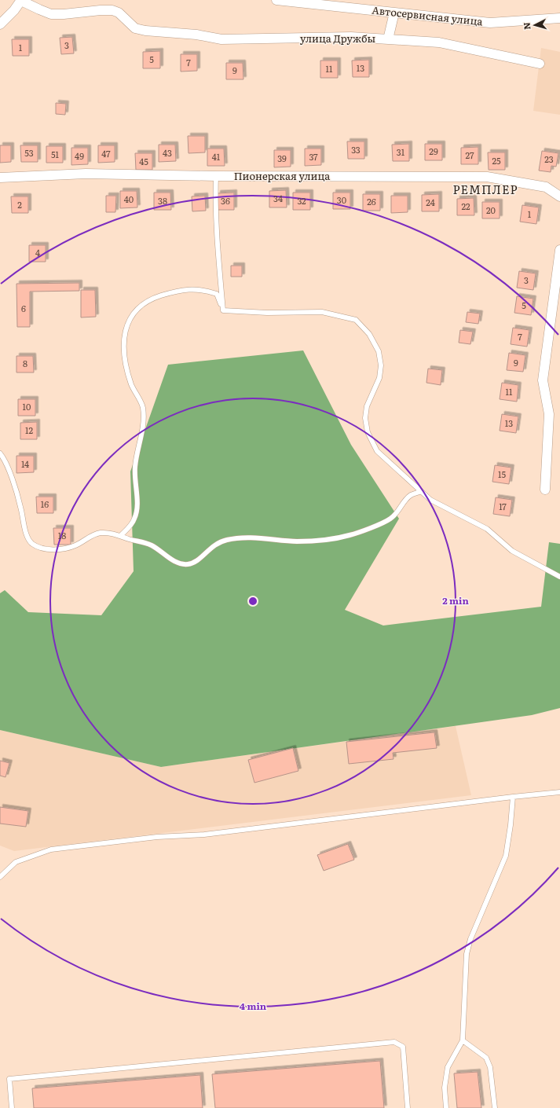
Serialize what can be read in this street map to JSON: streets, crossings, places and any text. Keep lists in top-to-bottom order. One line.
{"streets":{"street":["Автосервисная улица","улица Дружбы","Пионерская улица"]},"districts":["РЕМПЛЕР"],"house_numbers":["3","1","5","7","13","11","9","33","29","31","53","43","47","51","27","49","41","37","39","23","25","45","34","40","30","38","36","32","26","24","2","22","20","1","4","3","5","6","7","9","8","11","10","13","12","14","15","16","17","18"],"north":"left","rings":["2 min","4 min"]}
